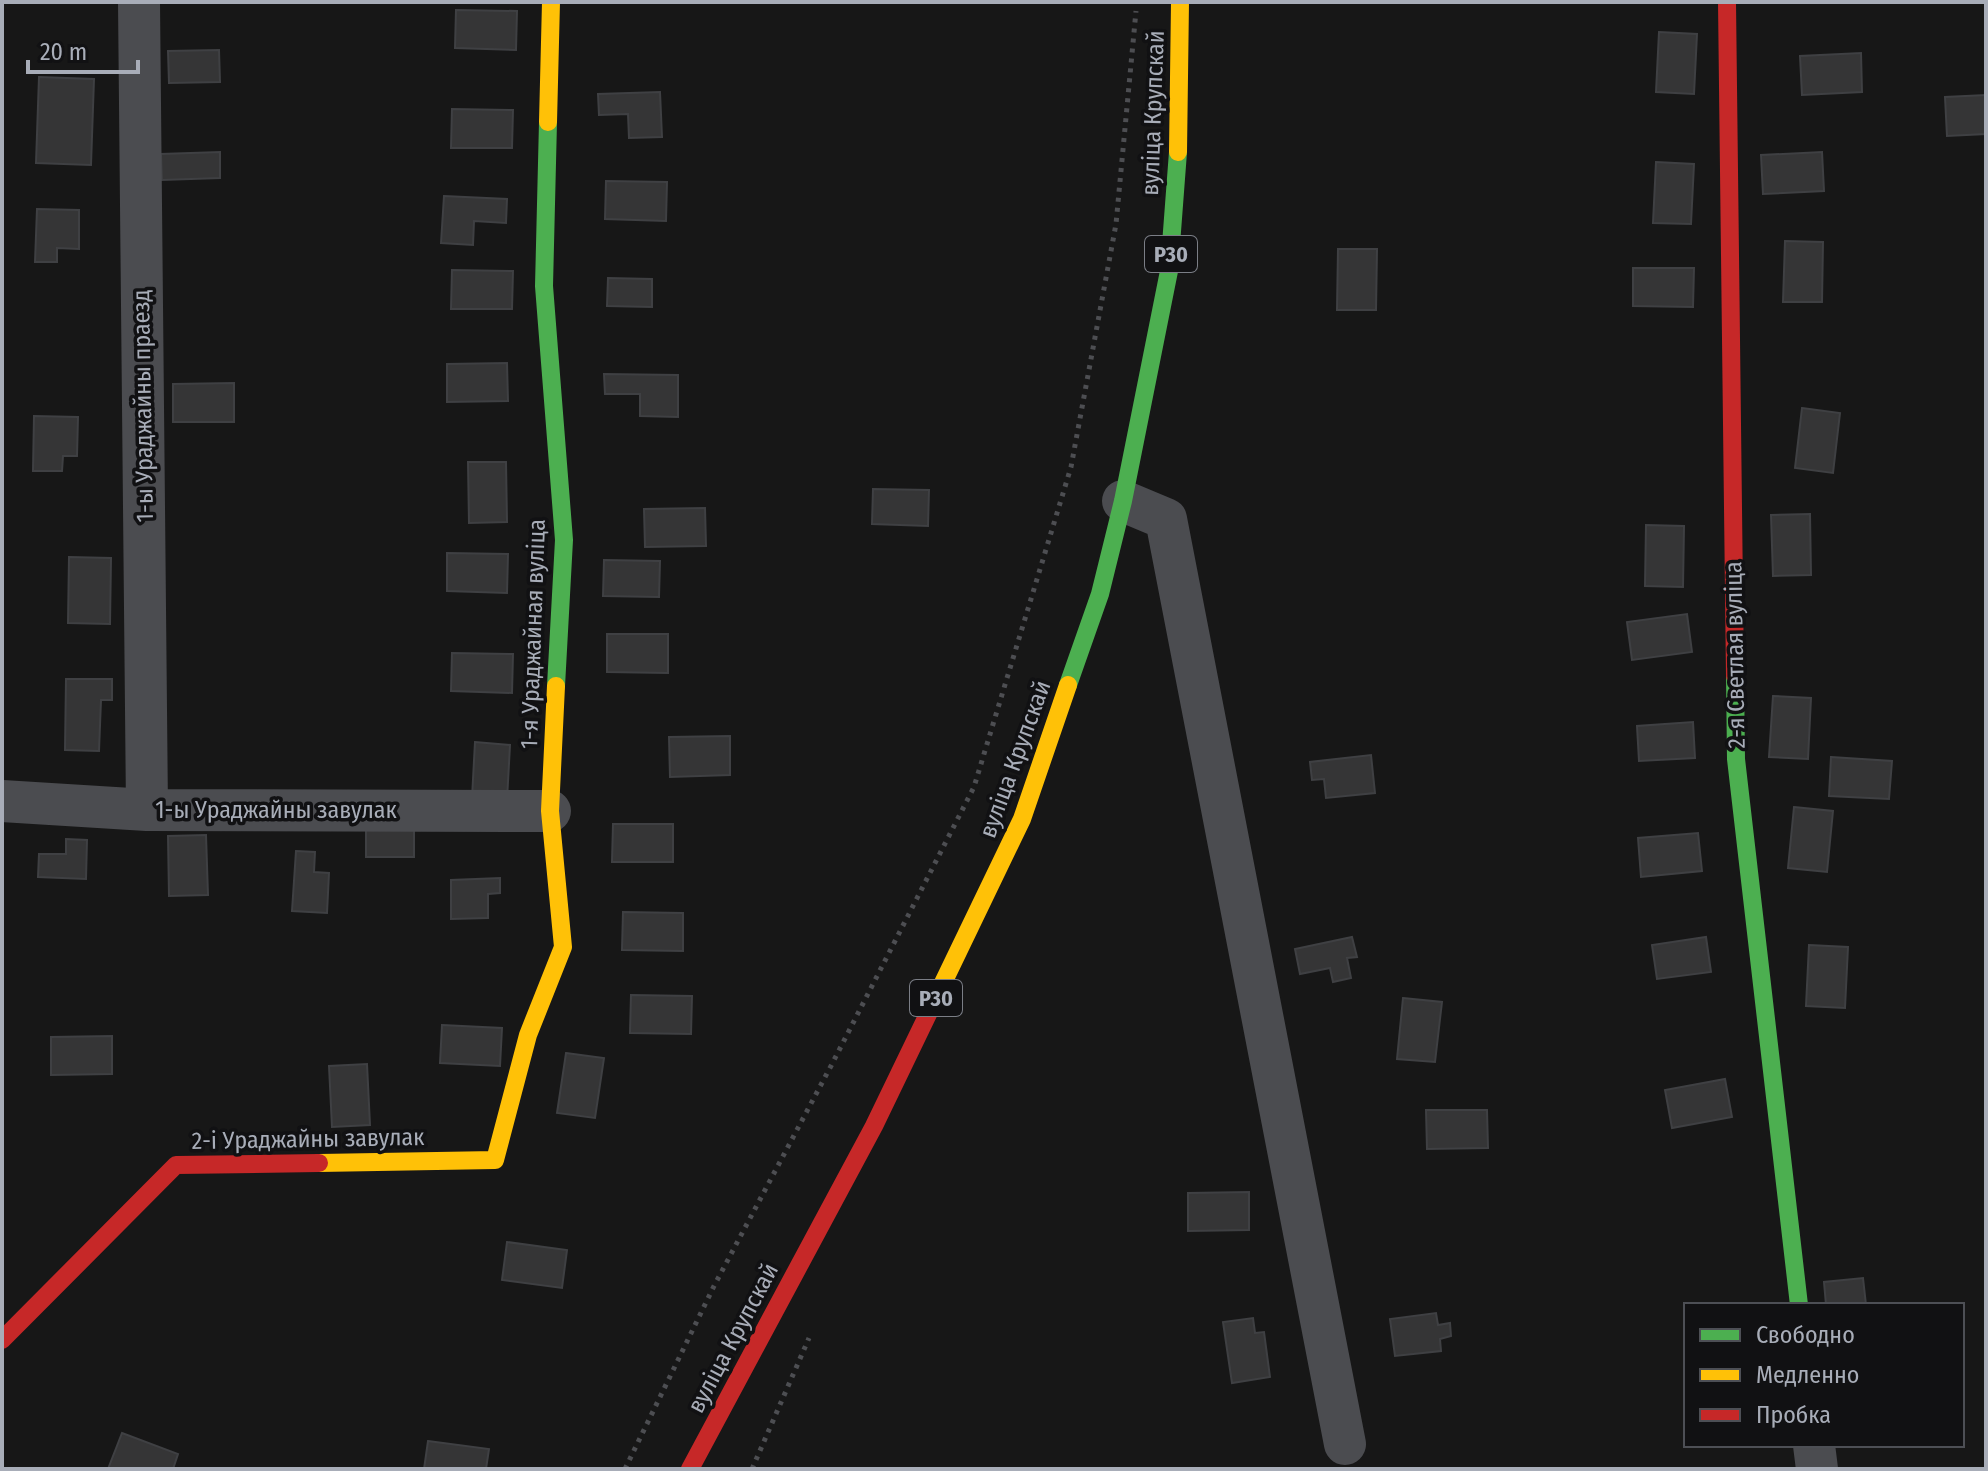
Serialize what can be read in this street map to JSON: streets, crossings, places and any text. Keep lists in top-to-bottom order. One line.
{"streets":{"street":["вуліца Крупскай","Р30","1-ы Ураджайны праезд","1-я Ураджайная вуліца","2-я Светлая вуліца","1-ы Ураджайны завулак","2-і Ураджайны завулак"]},"crossings":[["1-ы Ураджайны праезд","1-ы Ураджайны завулак"],["1-я Ураджайная вуліца","1-ы Ураджайны завулак"],["1-я Ураджайная вуліца","2-і Ураджайны завулак"]],"legend":["Свободно","Медленно","Пробка"],"scale_bar":"20 m"}
